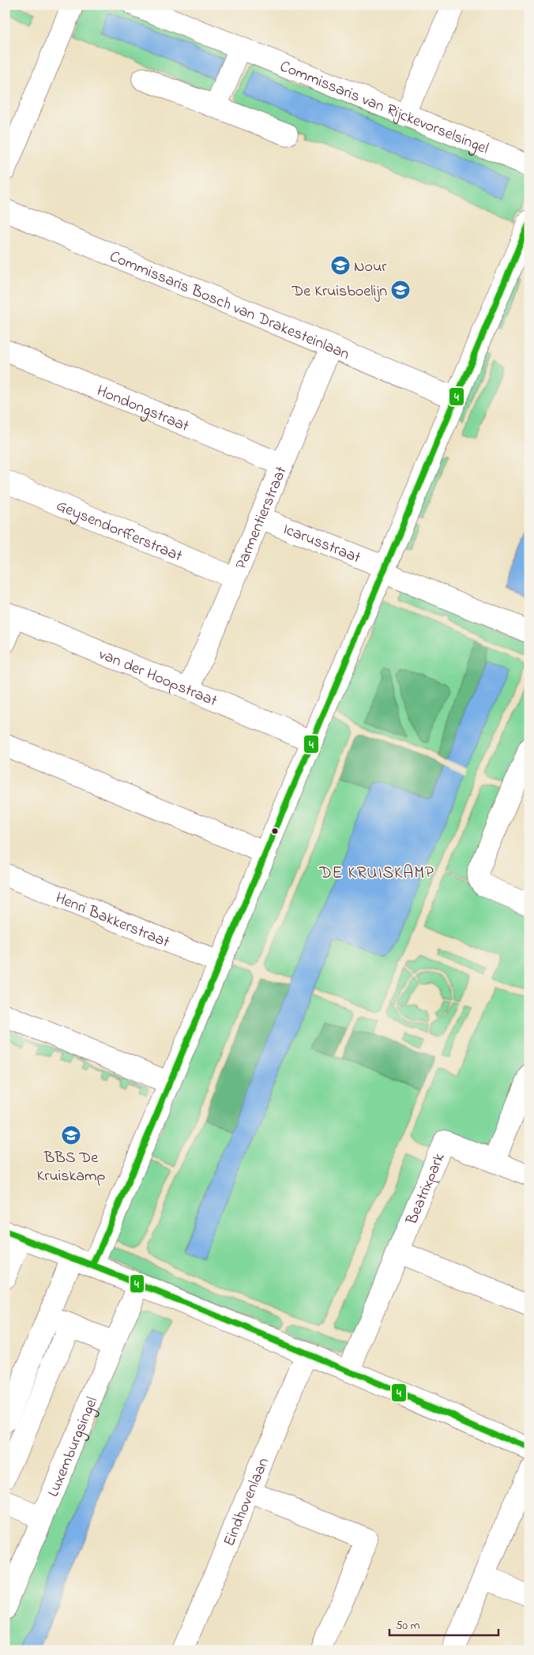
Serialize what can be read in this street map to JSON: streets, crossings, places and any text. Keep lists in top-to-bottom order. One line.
{"streets":{"street":["Commissaris van Rijckevorselsingel","Commissaris Bosch van Drakesteinlaan","Hondongstraat","Parmentierstraat","Geysendorfferstraat","Icarusstraat","van der Hoopstraat","Henri Bakkerstraat","Beatrixpark","Luxemburgsingel","Eindhovenlaan"]},"crossings":[["Commissaris Bosch van Drakesteinlaan","Parmentierstraat"],["Hondongstraat","Parmentierstraat"],["Parmentierstraat","Geysendorfferstraat"],["Parmentierstraat","Icarusstraat"],["Parmentierstraat","van der Hoopstraat"]],"districts":["DE KRUISKAMP"],"places":{"school or university":["Nour","De Kruisboelijn","BBS De Kruiskamp"]},"lines":["transit line 4"],"scale_bar":"50 m"}
